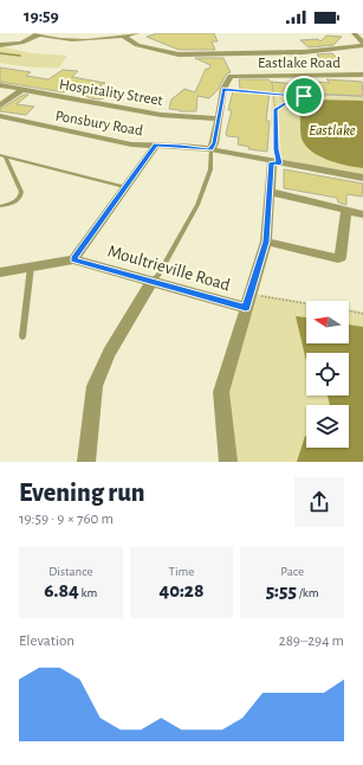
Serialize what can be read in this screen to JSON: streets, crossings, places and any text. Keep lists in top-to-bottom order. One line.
{"streets":{"street":["Eastlake Road","Hospitality Street","Ponsbury Road","Moultrieville Road"]},"water":["Eastlake"],"north":"left","page":{"status":"19:59","heading":["Evening run","19:59 · 9 × 760 m"],"stats":[["Distance","6.84 km"],["Time","40:28"],["Pace","5:55 /km"]],"chart":["Elevation","289–294 m"]}}
